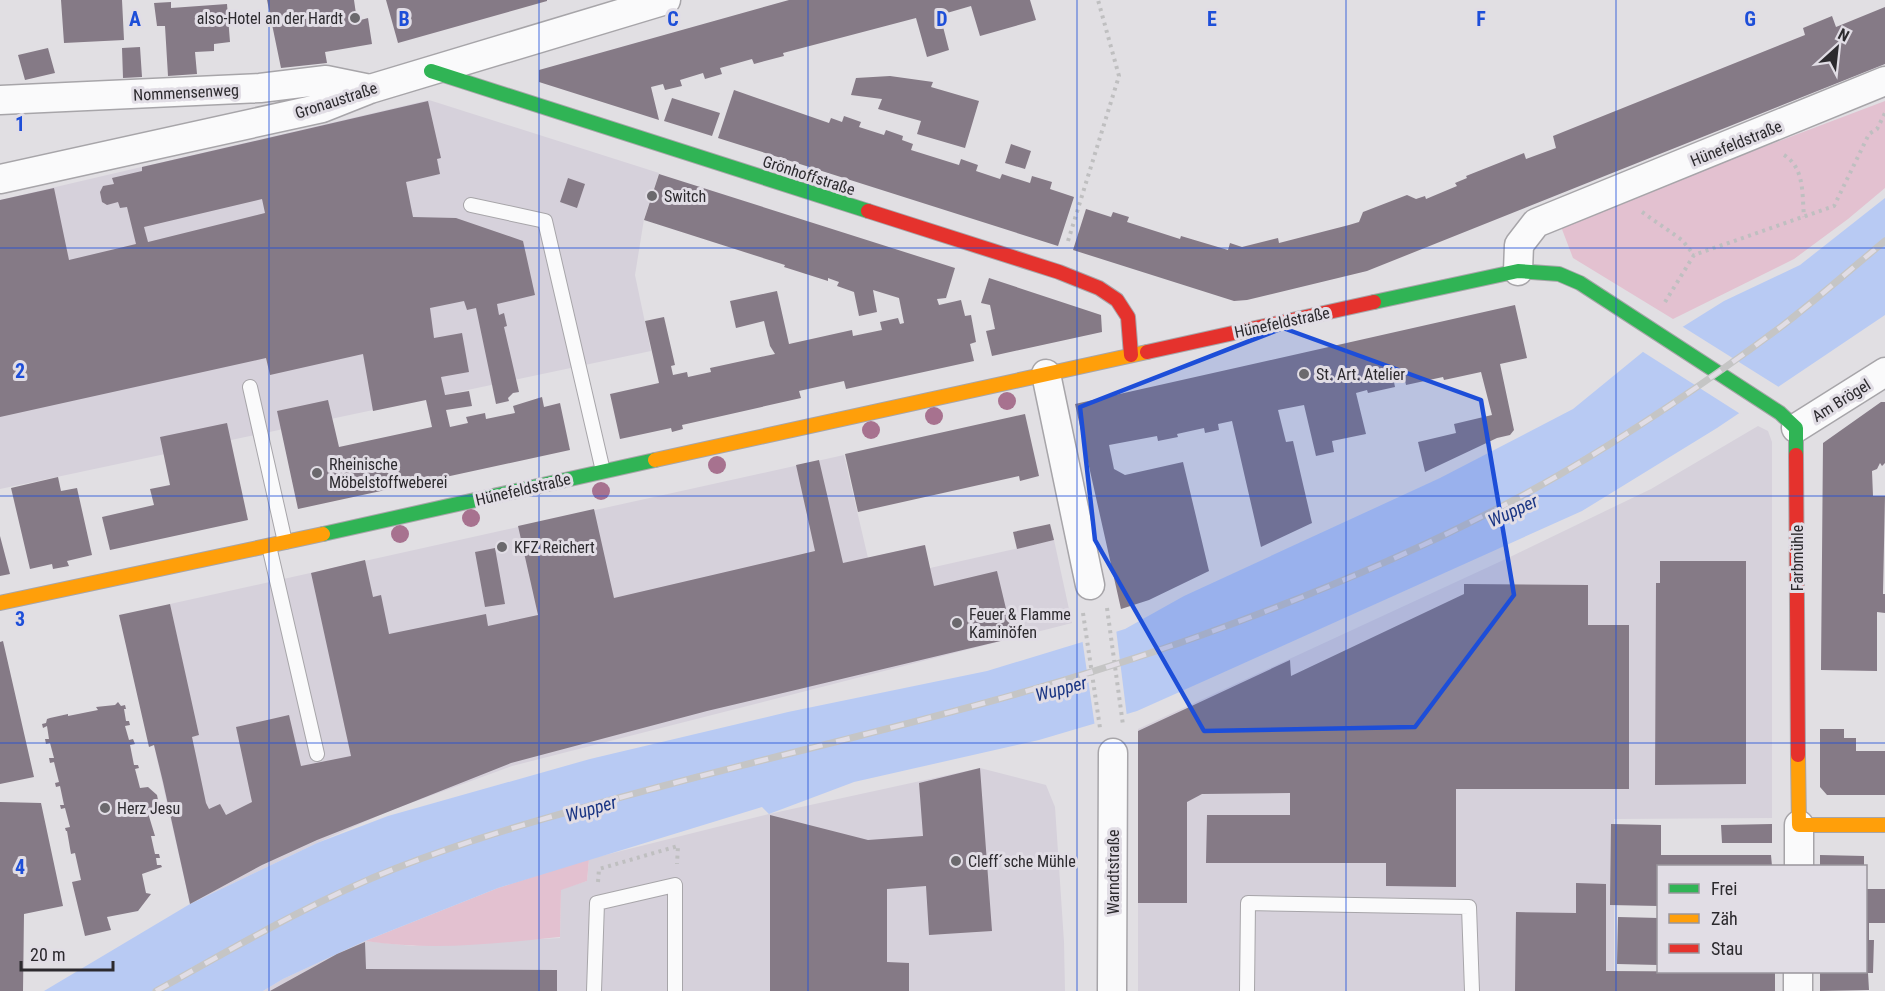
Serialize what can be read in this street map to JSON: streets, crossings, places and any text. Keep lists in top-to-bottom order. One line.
{"streets":{"street":["Nommensenweg","Gronaustraße","Hünefeldstraße","Grönhoffstraße","Am Brögel","Farbmühle","Warndtstraße"]},"crossings":[["Nommensenweg","Gronaustraße"],["Gronaustraße","Grönhoffstraße"],["Hünefeldstraße","Grönhoffstraße"],["Am Brögel","Farbmühle"]],"water":["Wupper"],"places":["also-Hotel an der Hardt","Switch","St. Art. Atelier","Rheinische Möbelstoffweberei","KFZ Reichert","Feuer & Flamme Kaminöfen","Herz Jesu","Cleff´sche Mühle"],"legend":["Frei","Zäh","Stau"],"scale_bar":"20 m","north":"top right","grid":{"columns":["A","B","C","D","E","F","G"],"rows":["1","2","3","4"]}}
